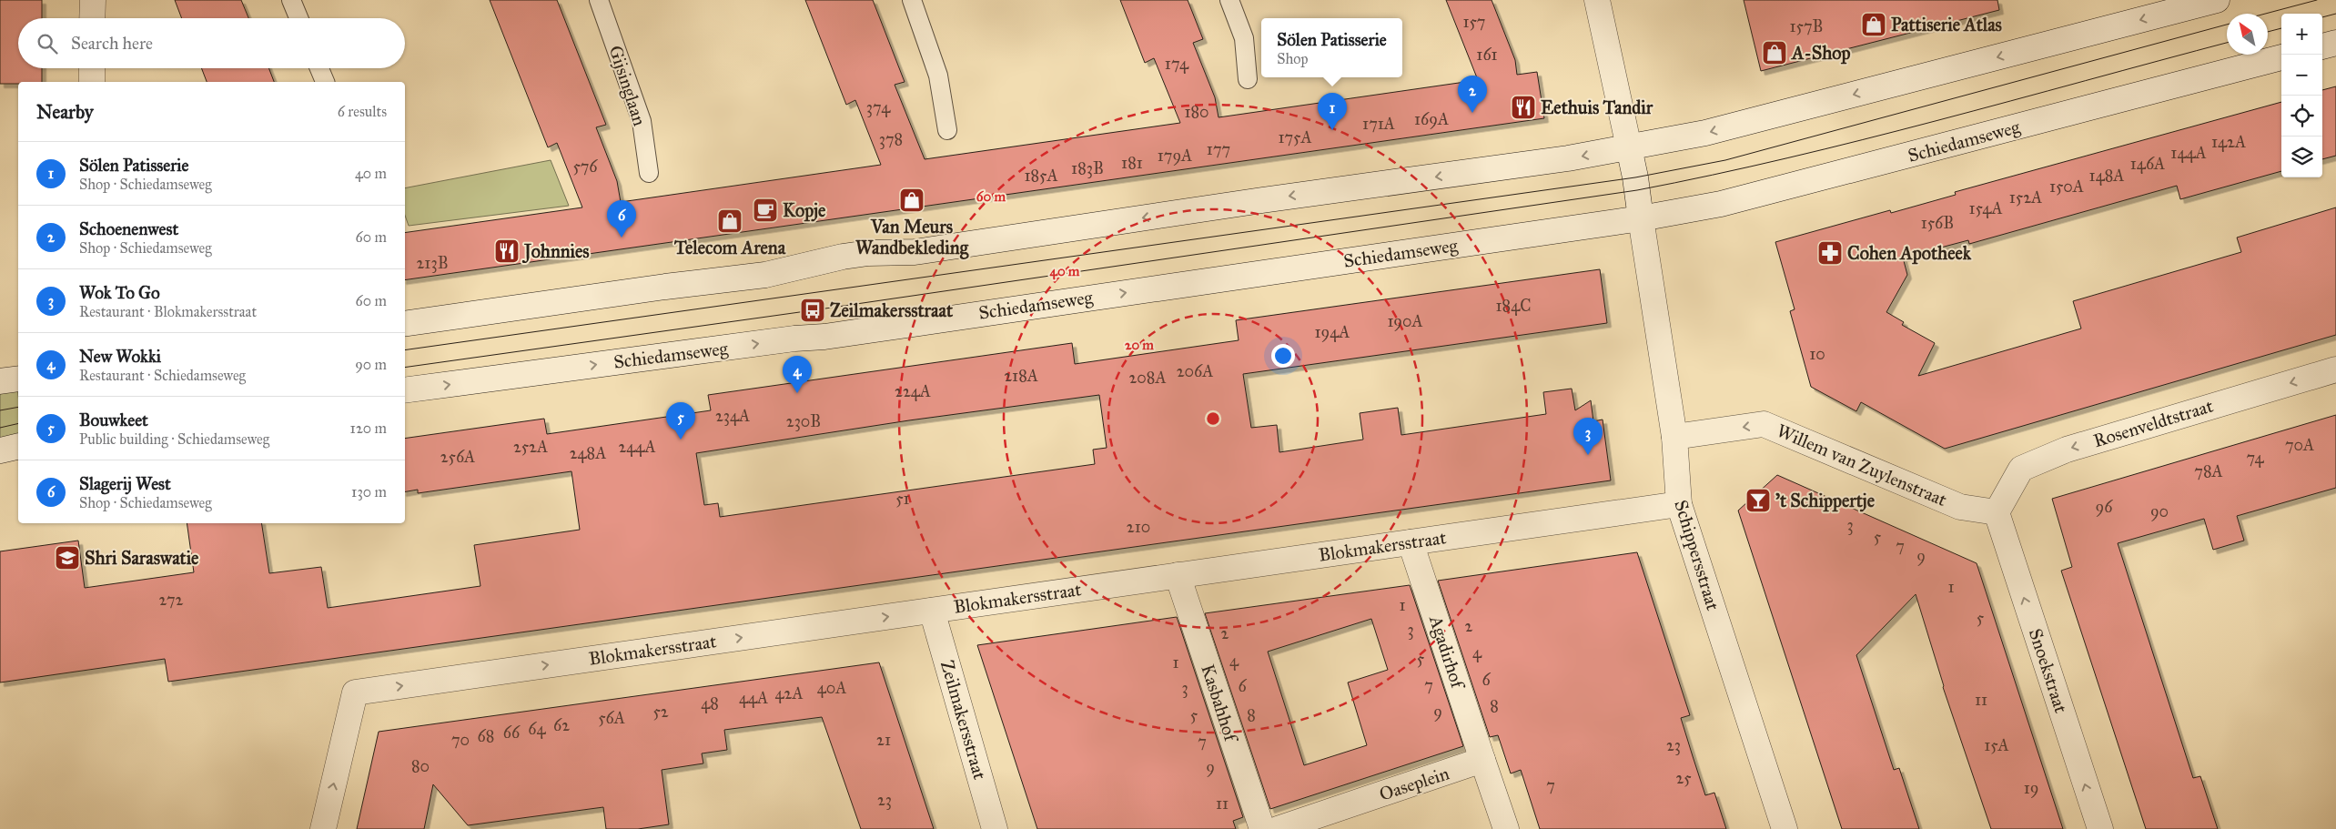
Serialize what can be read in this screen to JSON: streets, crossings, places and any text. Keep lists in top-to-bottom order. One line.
{"streets":{"street":["Schiedamseweg","Rosenveldtstraat","Willem van Zuylenstraat","Blokmakersstraat","Schippersstraat","Agadirhof","Snoekstraat","Kasbahhof","Zeilmakersstraat","Oaseplein"],"lane":["Gijsinglaan"]},"crossings":[["Schiedamseweg","Schippersstraat"],["Rosenveldtstraat","Willem van Zuylenstraat"],["Rosenveldtstraat","Snoekstraat"],["Willem van Zuylenstraat","Schippersstraat"],["Willem van Zuylenstraat","Snoekstraat"],["Blokmakersstraat","Schippersstraat"],["Blokmakersstraat","Agadirhof"],["Blokmakersstraat","Kasbahhof"],["Blokmakersstraat","Zeilmakersstraat"],["Agadirhof","Oaseplein"]],"one_way":["Rosenveldtstraat","Willem van Zuylenstraat","Blokmakersstraat","Snoekstraat"],"places":{"shop":["Pattiserie Atlas","A-Shop","Van Meurs Wandbekleding","Telecom Arena"],"restaurant":["Eethuis Tandir","Johnnies"],"cafe":["Kopje"],"pharmacy":["Cohen Apotheek"],"bus stop":["Zeilmakersstraat"],"bar":["'t Schippertje"],"school or university":["Shri Saraswatie"]},"house_numbers":["157","157B","161","174","374","180","169A","171A","175A","378","142A","177","144A","179A","181","146A","576","183B","185A","148A","150A","152A","154A","156B","213B","184C","190A","194A","10","206A","218A","208A","224A","234A","230B","70A","252A","244A","248A","256A","74","78A","51","96","90","3","210","5","7","9","1","272","1","5","2","3","2","4","5","4","1","6","7","6","40A","3","42A","44A","11","48","8","52","9","5","8","56A","62","64","66","68","70","21","7","23","15A","80","9","25","7","19","23","11"],"north":"top left","page":{"map_buttons":["+","−"],"popup":["Sölen Patisserie","Shop"],"search":"Search here","pins":["2","1","6","4","5","3"],"heading":["Nearby","6 results"],"list":[{"mark":"1","name":"Sölen Patisserie","note":"Shop · Schiedamseweg","value":"40 m"},{"mark":"2","name":"Schoenenwest","note":"Shop · Schiedamseweg","value":"60 m"},{"mark":"3","name":"Wok To Go","note":"Restaurant · Blokmakersstraat","value":"60 m"},{"mark":"4","name":"New Wokki","note":"Restaurant · Schiedamseweg","value":"90 m"},{"mark":"5","name":"Bouwkeet","note":"Public building · Schiedamseweg","value":"120 m"},{"mark":"6","name":"Slagerij West","note":"Shop · Schiedamseweg","value":"130 m"}]},"rings":["60 m","40 m","20 m"]}
